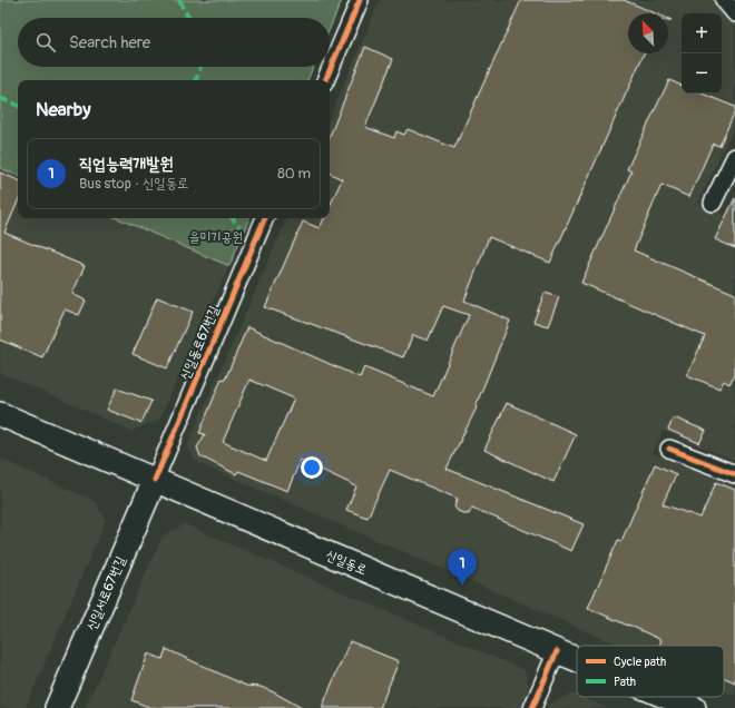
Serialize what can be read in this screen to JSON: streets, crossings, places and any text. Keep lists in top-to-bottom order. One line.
{"streets":{"main road":["신일동로","신일서로67번길"],"street":["신일동로67번길"]},"crossings":[["신일동로67번길","신일동로"],["신일동로67번길","신일서로67번길"],["신일동로","신일서로67번길"]],"parks":["을미기공원"],"legend":["Cycle path","Path"],"north":"top left","page":{"map_buttons":["+","−"],"search":"Search here","heading":"Nearby","list":[{"mark":"1","name":"직업능력개발원","note":"Bus stop · 신일동로","value":"80 m"}],"pins":"1"}}
